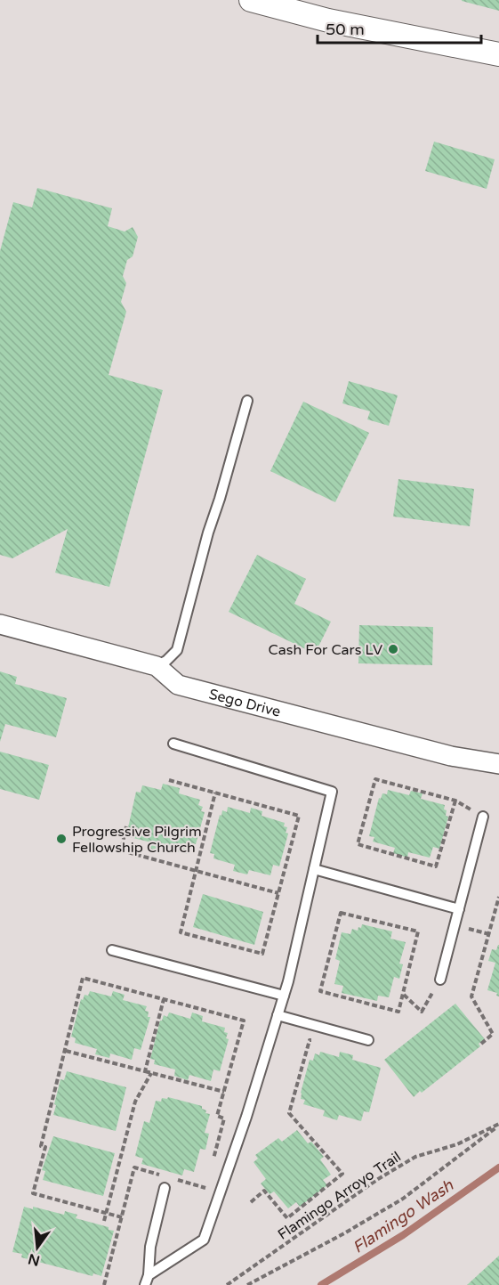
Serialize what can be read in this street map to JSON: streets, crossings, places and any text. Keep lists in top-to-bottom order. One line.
{"streets":{"street":["Sego Drive"],"path":["Flamingo Arroyo Trail"]},"water":["Flamingo Wash"],"places":["Cash For Cars LV","Progressive Pilgrim Fellowship Church"],"scale_bar":"50 m","north":"bottom"}
